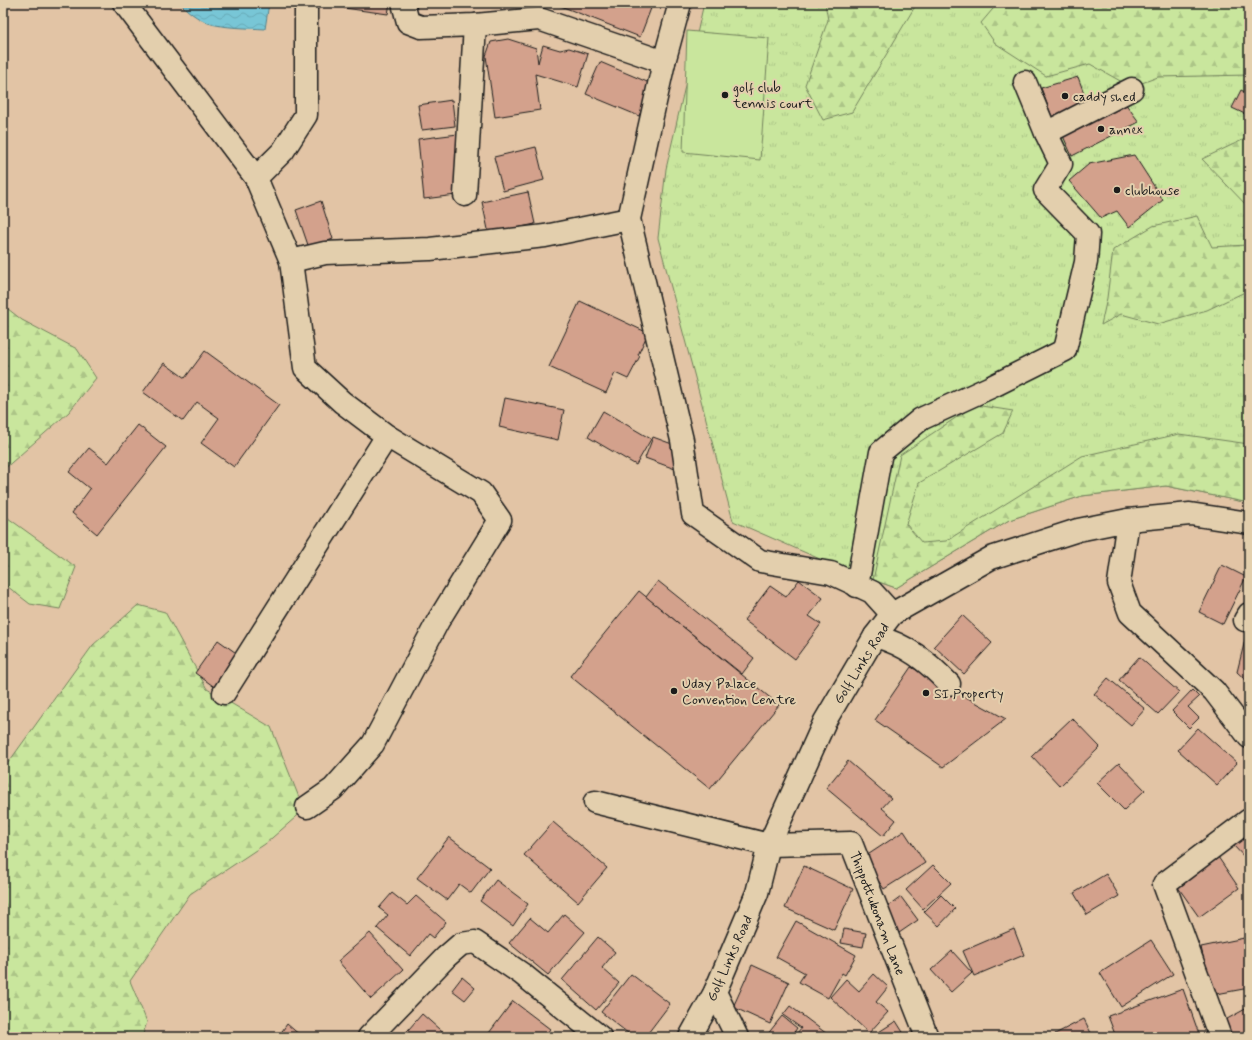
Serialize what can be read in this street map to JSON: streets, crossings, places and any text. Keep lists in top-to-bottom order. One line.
{"streets":{"street":["Golf Links Road","Thippottukonam Lane"]},"crossings":[["Golf Links Road","Thippottukonam Lane"]],"places":["golf club tennis court","caddy shed","annex","clubhouse","Uday Palace Convention Centre","SI Property"]}
